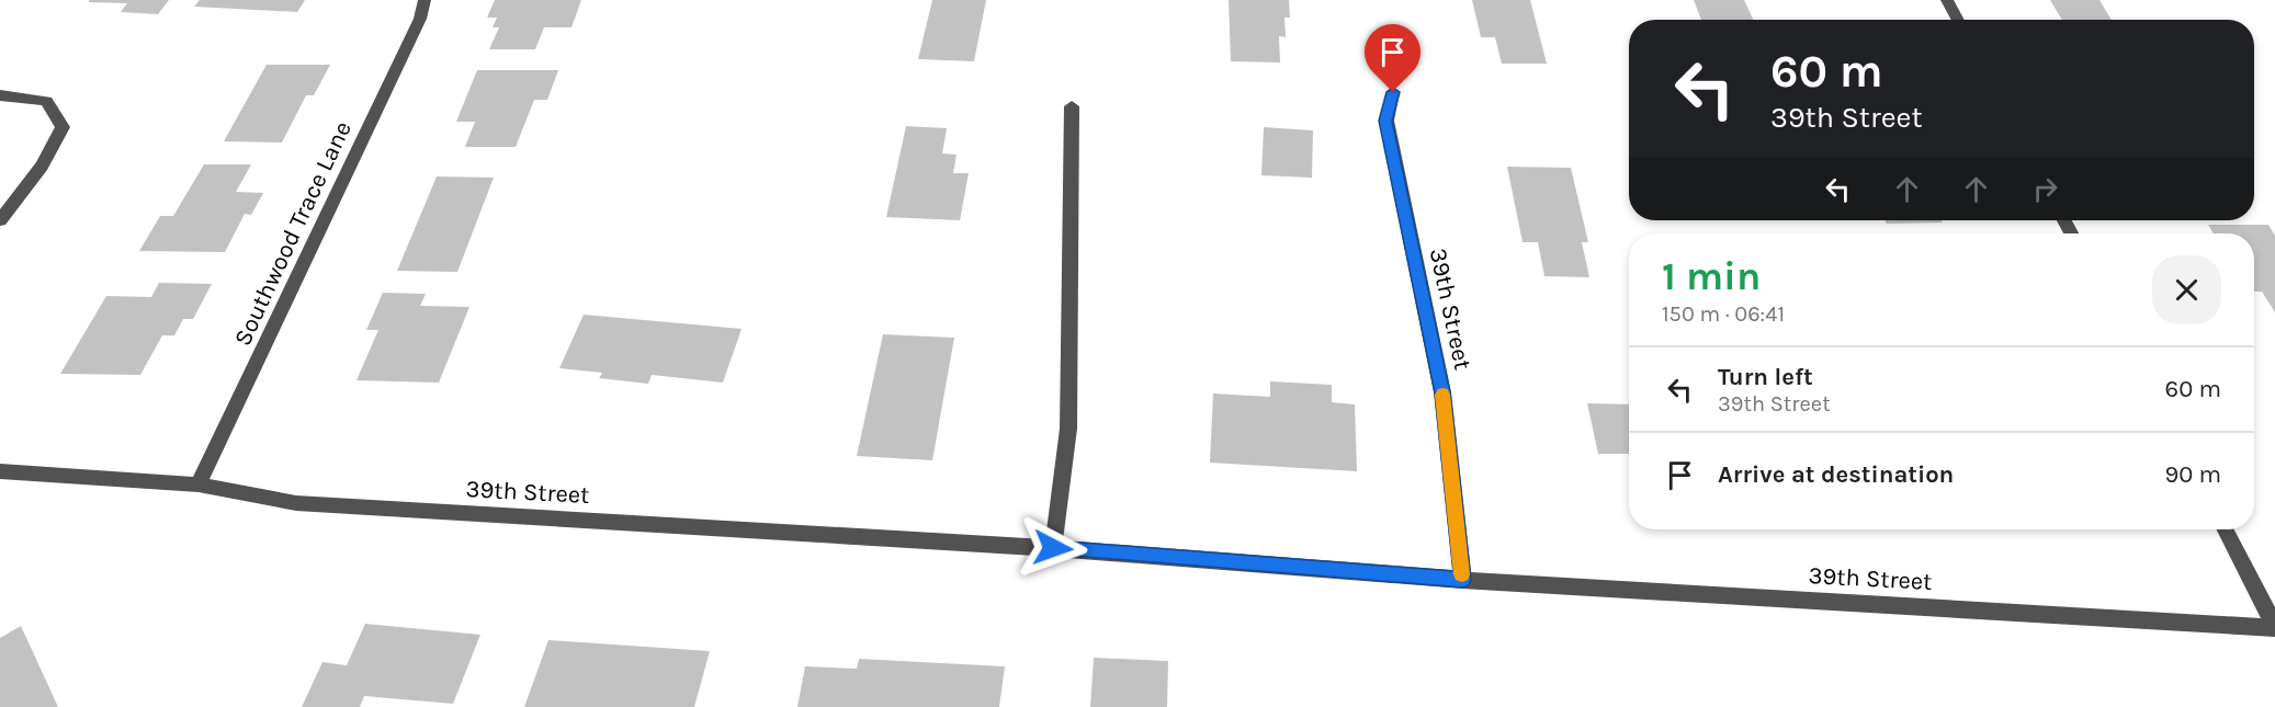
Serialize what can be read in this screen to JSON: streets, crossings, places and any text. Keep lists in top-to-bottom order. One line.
{"streets":{"street":["Southwood Trace Lane","39th Street"]},"crossings":[["Southwood Trace Lane","39th Street"]],"page":{"turn":["60 m","39th Street"],"heading":["1 min","150 m · 06:41"],"list":[{"name":"Turn left","note":"39th Street","value":"60 m"},{"name":"Arrive at destination","value":"90 m"}]}}
